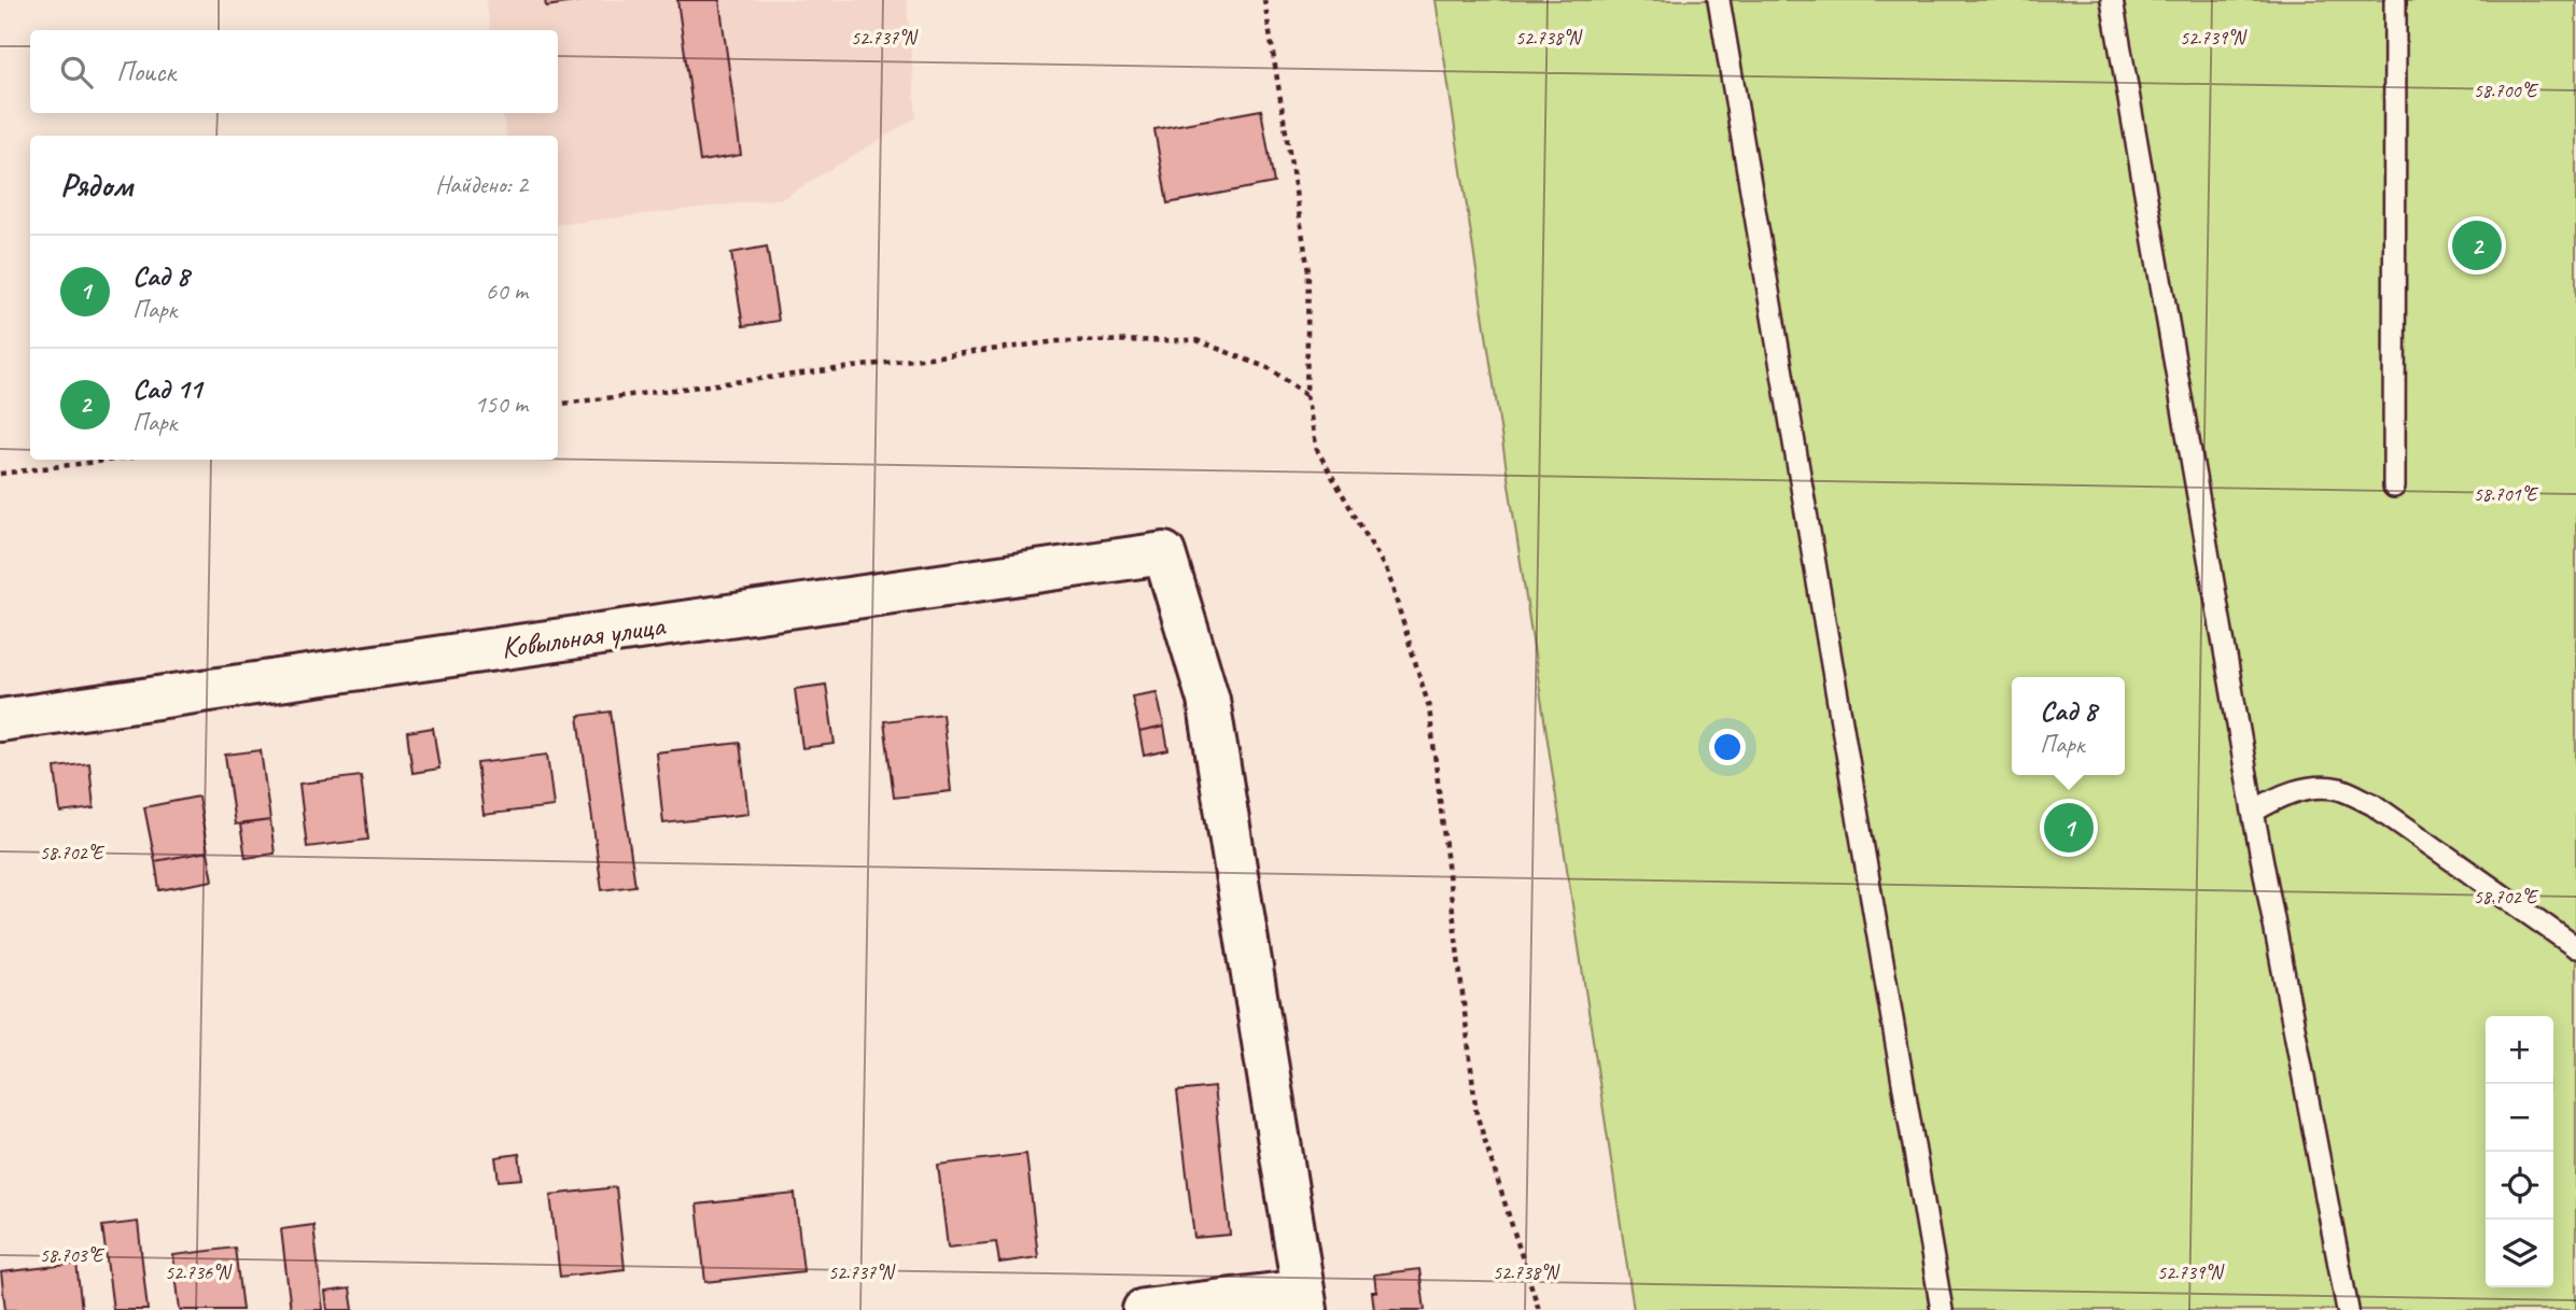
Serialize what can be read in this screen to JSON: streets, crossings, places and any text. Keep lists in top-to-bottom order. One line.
{"streets":{"street":["Ковыльная улица"]},"page":{"search":"Поиск","heading":["Рядом","Найдено: 2"],"pins":["2","1"],"list":[{"mark":"1","name":"Сад 8","note":"Парк","value":"60 m"},{"mark":"2","name":"Сад 11","note":"Парк","value":"150 m"}],"popup":["Сад 8","Парк"],"map_buttons":["+","−"]},"coordinates":["52.737°N","52.738°N","52.739°N","58.700°E","58.701°E","58.702°E","58.703°E","52.736°N"]}
